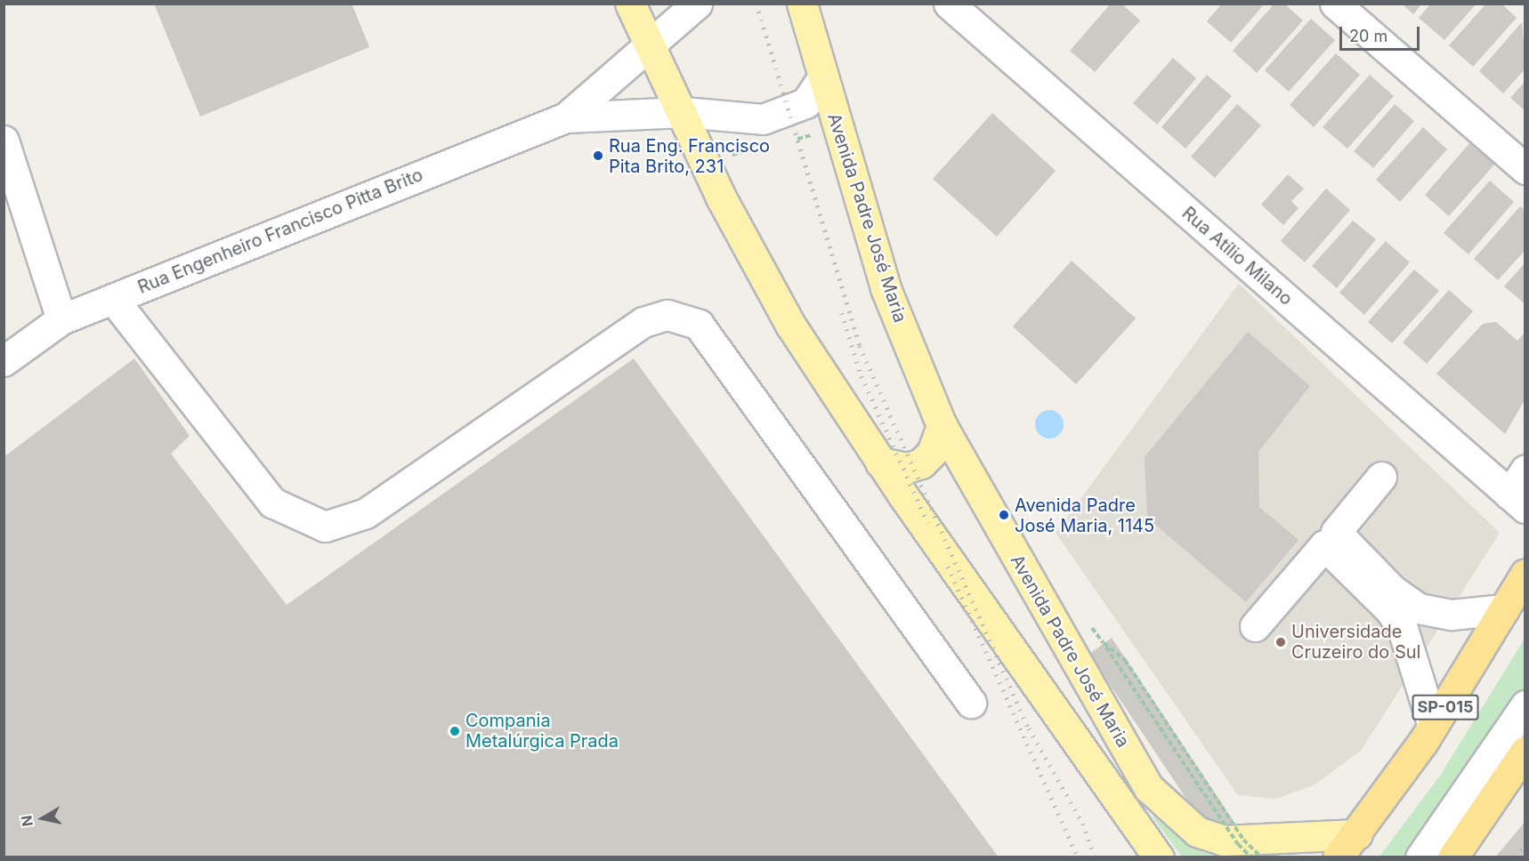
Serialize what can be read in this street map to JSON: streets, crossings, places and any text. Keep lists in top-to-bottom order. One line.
{"streets":{"highway":["SP-015"],"main road":["Avenida Padre José Maria"],"street":["Rua Engenheiro Francisco Pitta Brito","Rua Atílio Milano"]},"crossings":[["Avenida Padre José Maria","Rua Engenheiro Francisco Pitta Brito"],["Avenida Padre José Maria","SP-015"]],"places":["Rua Eng. Francisco Pita Brito, 231","Avenida Padre José Maria, 1145","Universidade Cruzeiro do Sul","Compania Metalúrgica Prada"],"scale_bar":"20 m","north":"left"}
